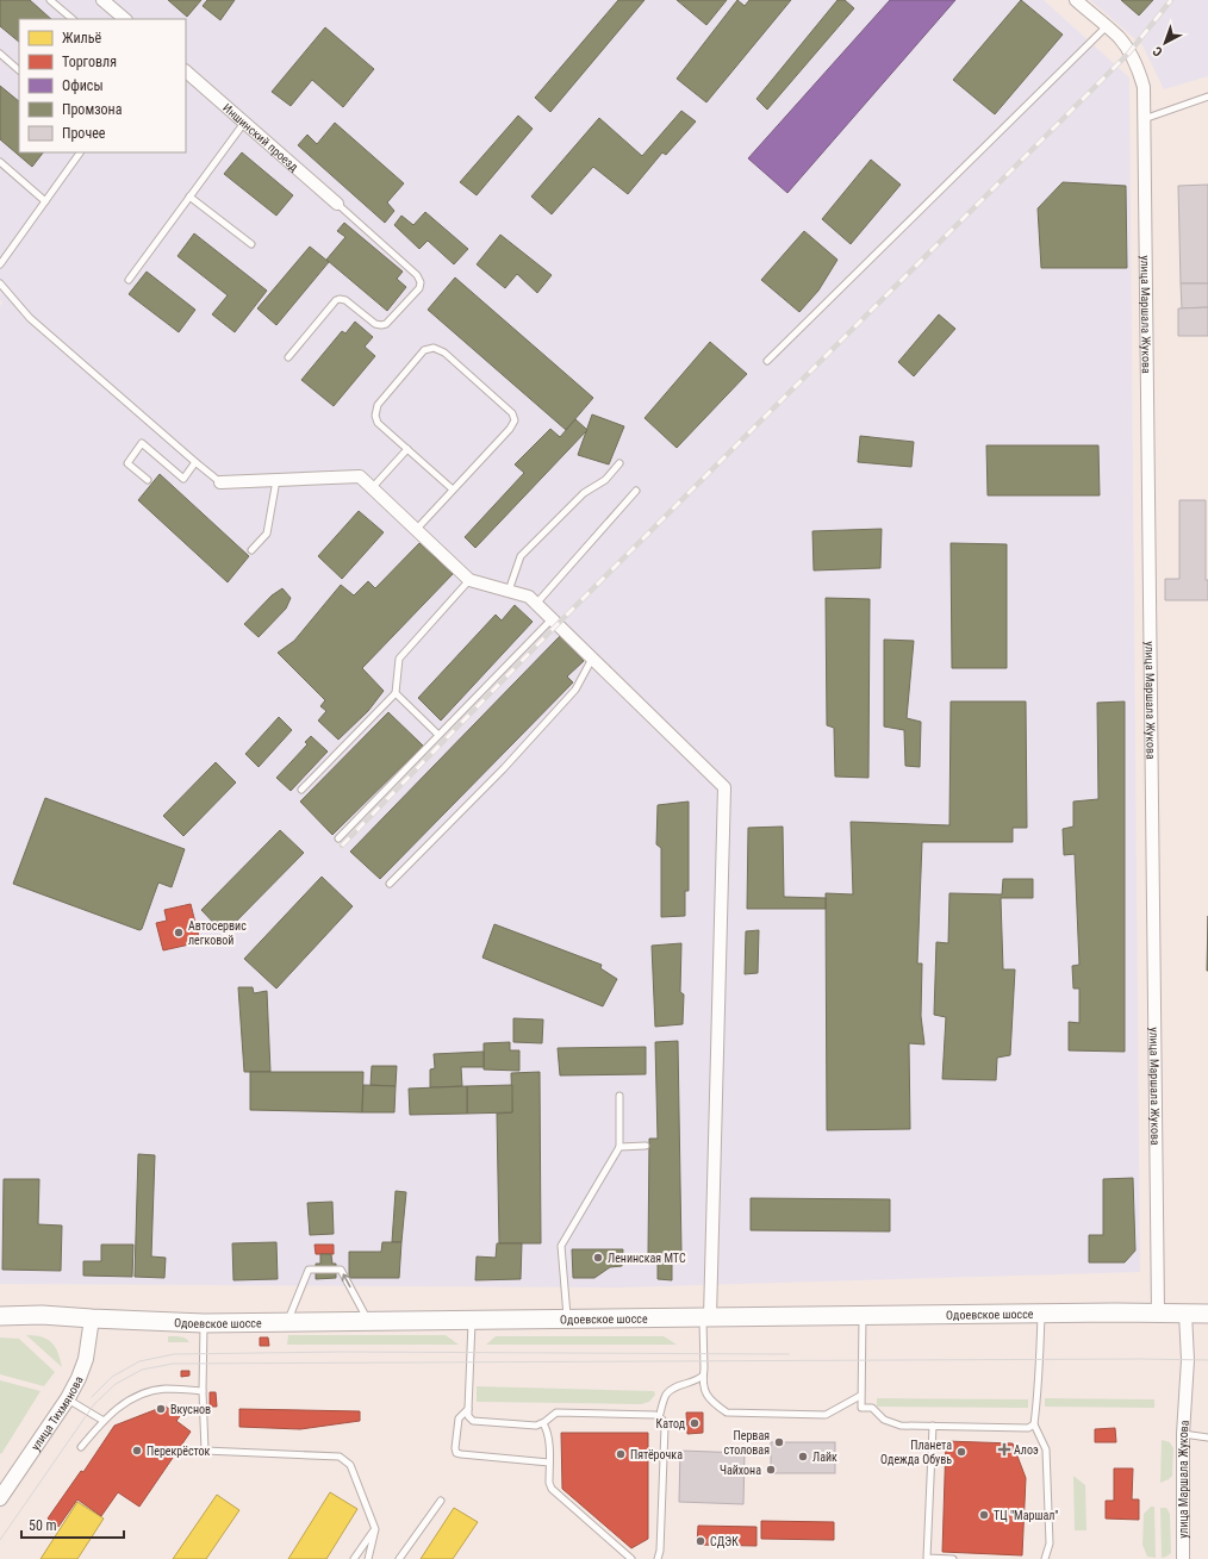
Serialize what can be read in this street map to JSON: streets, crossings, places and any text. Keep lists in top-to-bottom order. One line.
{"streets":{"main road":["Одоевское шоссе"],"street":["Иншинский проезд","улица Маршала Жукова","улица Тихмянова"]},"crossings":[["улица Маршала Жукова","Одоевское шоссе"],["Одоевское шоссе","улица Тихмянова"]],"places":{"other":["Автосервис легковой","Ленинская МТС","Вкуснов","Катод","Первая столовая","Перекрёсток","Планета Одежда Обувь","Пятёрочка","Лайк","Чайхона","ТЦ \"Маршал\"","СДЭК"],"health":["Алоэ"]},"legend":["Жильё","Торговля","Офисы","Промзона","Прочее"],"scale_bar":"50 m","north":"bottom left"}
